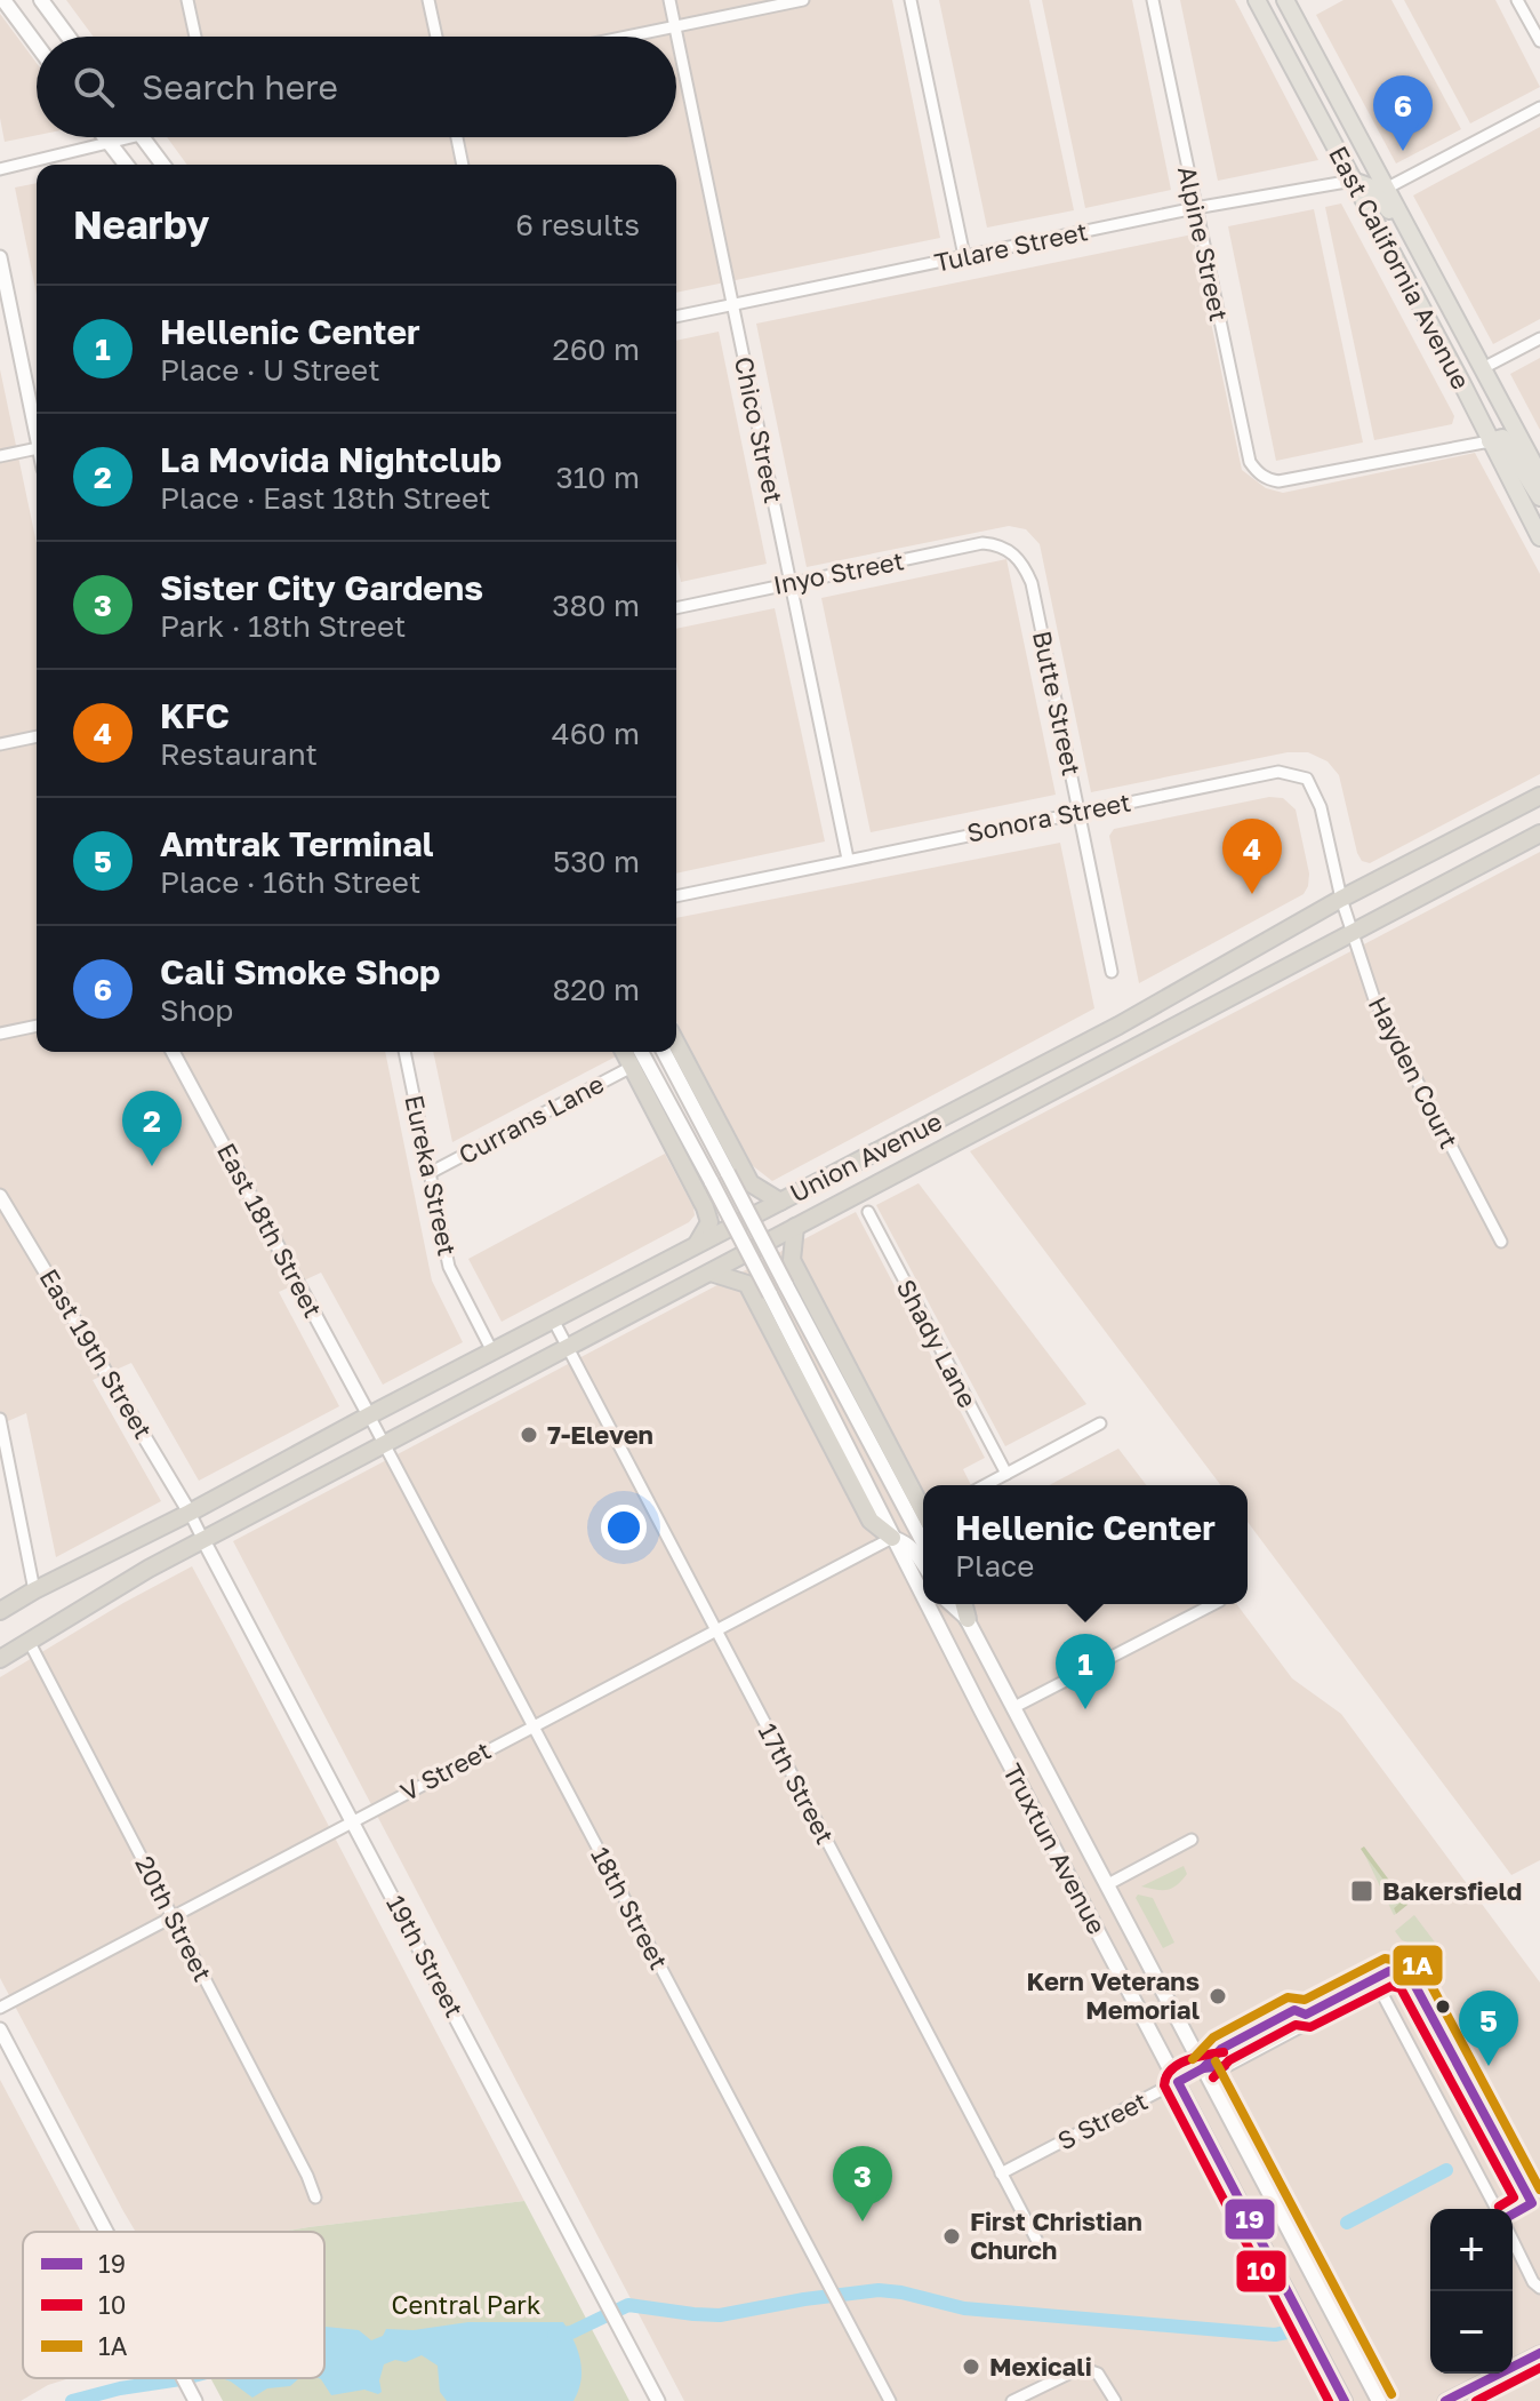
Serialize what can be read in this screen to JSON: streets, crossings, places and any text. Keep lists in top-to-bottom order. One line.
{"streets":{"highway":["Union Avenue"],"main road":["East California Avenue","Truxtun Avenue"],"street":["Alpine Street","Tulare Street","Chico Street","Inyo Street","Butte Street","Sonora Street","Hayden Court","Currans Lane","Eureka Street","East 18th Street","Shady Lane","East 19th Street","V Street","17th Street","18th Street","20th Street","19th Street","S Street"]},"crossings":[["Alpine Street","Tulare Street"],["Alpine Street","East California Avenue"],["Tulare Street","East California Avenue"],["Tulare Street","Chico Street"],["Chico Street","Inyo Street"],["Chico Street","Sonora Street"],["Inyo Street","Butte Street"],["Butte Street","Sonora Street"],["Sonora Street","Hayden Court"],["Sonora Street","Union Avenue"],["Hayden Court","Union Avenue"],["Currans Lane","Eureka Street"],["Union Avenue","Eureka Street"],["Union Avenue","East 18th Street"],["Union Avenue","East 19th Street"],["Union Avenue","17th Street"],["Union Avenue","18th Street"],["Union Avenue","20th Street"],["Union Avenue","19th Street"],["East 18th Street","18th Street"],["East 19th Street","19th Street"],["V Street","17th Street"],["V Street","Truxtun Avenue"],["V Street","18th Street"],["V Street","20th Street"],["V Street","19th Street"],["17th Street","S Street"],["Truxtun Avenue","S Street"]],"parks":["Central Park"],"places":{"other":["7-Eleven","Kern Veterans Memorial","First Christian Church","Mexicali"],"transit":["Bakersfield"]},"lines":["transit line 1A","transit line 19","transit line 10"],"legend":["19","10","1A"],"page":{"search":"Search here","pins":["6","4","2","1","5","3"],"heading":["Nearby","6 results"],"list":[{"mark":"1","name":"Hellenic Center","note":"Place · U Street","value":"260 m"},{"mark":"2","name":"La Movida Nightclub","note":"Place · East 18th Street","value":"310 m"},{"mark":"3","name":"Sister City Gardens","note":"Park · 18th Street","value":"380 m"},{"mark":"4","name":"KFC","note":"Restaurant","value":"460 m"},{"mark":"5","name":"Amtrak Terminal","note":"Place · 16th Street","value":"530 m"},{"mark":"6","name":"Cali Smoke Shop","note":"Shop","value":"820 m"}],"popup":["Hellenic Center","Place"],"map_buttons":["+","−"]}}
